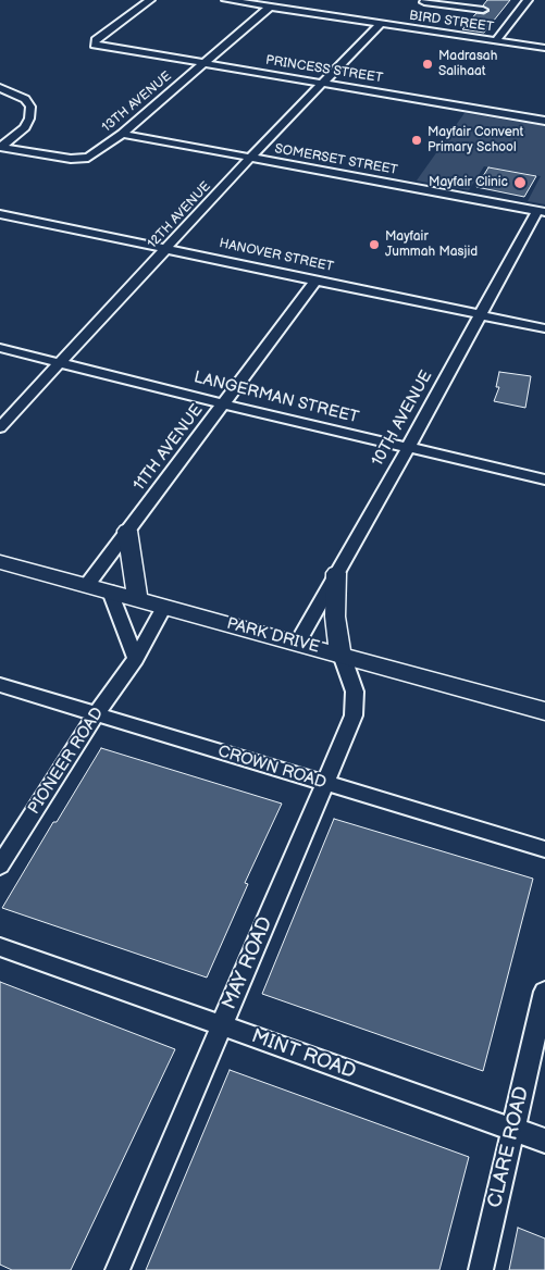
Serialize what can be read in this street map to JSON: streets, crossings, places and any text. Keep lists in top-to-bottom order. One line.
{"streets":{"street":["BIRD STREET","PRINCESS STREET","13TH AVENUE","SOMERSET STREET","12TH AVENUE","HANOVER STREET","LANGERMAN STREET","10TH AVENUE","11TH AVENUE","PARK DRIVE","PIONEER ROAD","CROWN ROAD","MAY ROAD","MINT ROAD","CLARE ROAD"]},"crossings":[["BIRD STREET","13TH AVENUE"],["BIRD STREET","12TH AVENUE"],["PRINCESS STREET","13TH AVENUE"],["PRINCESS STREET","12TH AVENUE"],["13TH AVENUE","SOMERSET STREET"],["SOMERSET STREET","12TH AVENUE"],["SOMERSET STREET","10TH AVENUE"],["12TH AVENUE","HANOVER STREET"],["12TH AVENUE","LANGERMAN STREET"],["HANOVER STREET","10TH AVENUE"],["HANOVER STREET","11TH AVENUE"],["LANGERMAN STREET","10TH AVENUE"],["LANGERMAN STREET","11TH AVENUE"],["10TH AVENUE","PARK DRIVE"],["11TH AVENUE","PARK DRIVE"],["PARK DRIVE","PIONEER ROAD"],["PARK DRIVE","MAY ROAD"],["PIONEER ROAD","CROWN ROAD"],["CROWN ROAD","MAY ROAD"],["MAY ROAD","MINT ROAD"],["MINT ROAD","CLARE ROAD"]],"places":["Madrasah Salihaat","Mayfair Convent Primary School","Mayfair Clinic","Mayfair Jummah Masjid"]}
